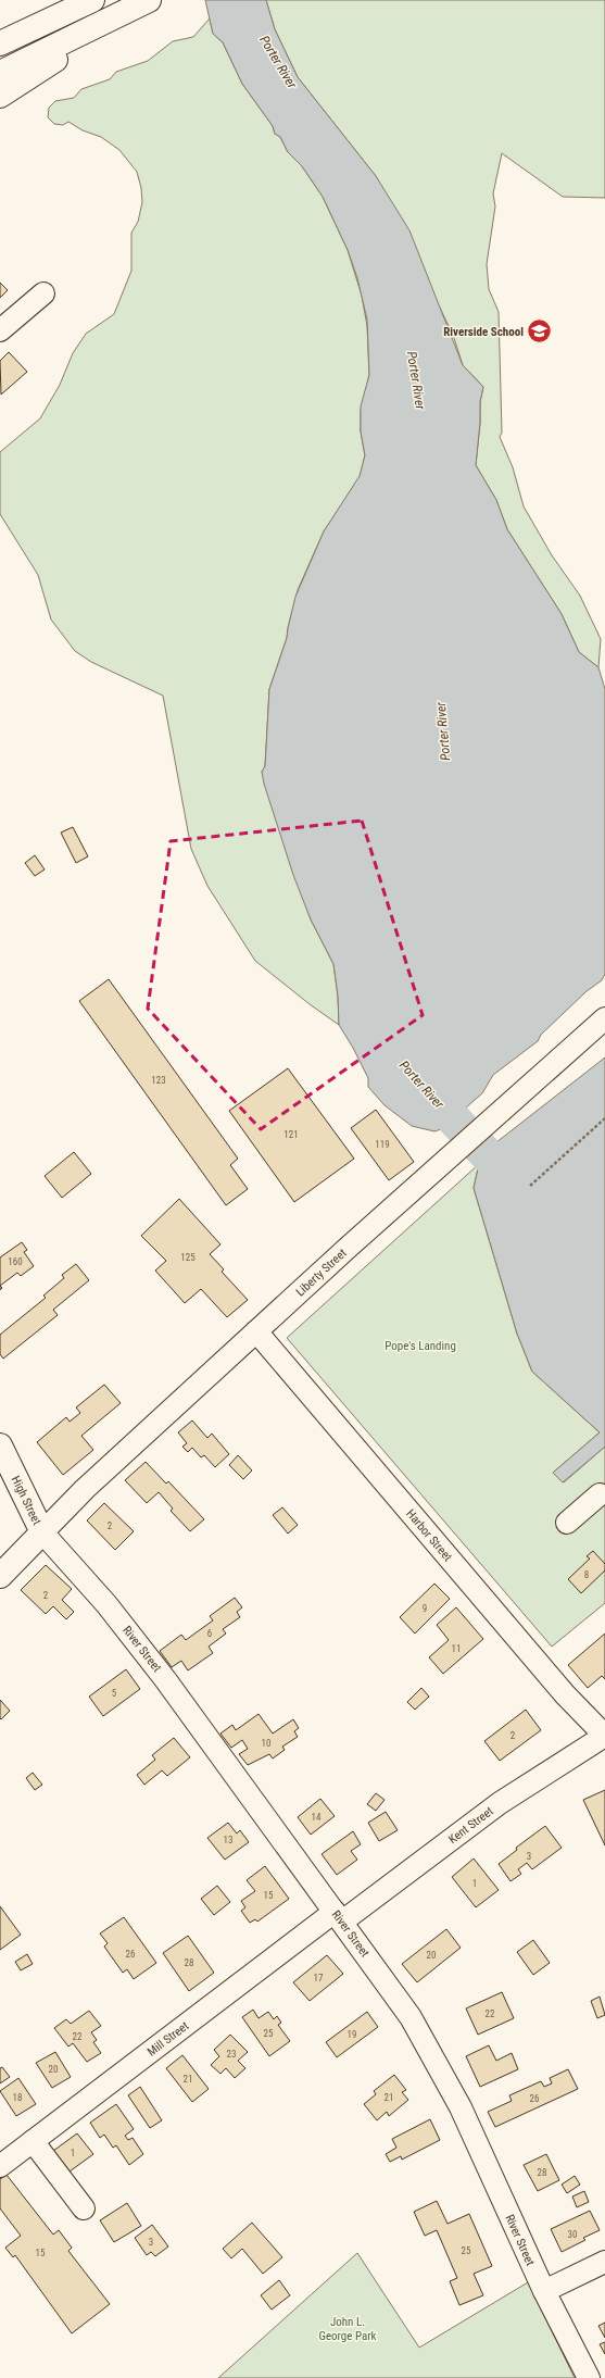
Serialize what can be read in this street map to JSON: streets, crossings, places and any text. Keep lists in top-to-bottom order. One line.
{"streets":{"main road":["High Street"],"street":["Liberty Street","Harbor Street","River Street","Kent Street","Mill Street"]},"crossings":[["Liberty Street","High Street"],["Liberty Street","Harbor Street"],["Liberty Street","River Street"],["High Street","River Street"],["Harbor Street","Kent Street"],["River Street","Kent Street"],["River Street","Mill Street"],["Kent Street","Mill Street"]],"water":["Porter River"],"parks":["Pope's Landing","John L. George Park"],"places":{"school or university":["Riverside School"]},"house_numbers":["123","121","119","125","160","2","8","2","9","6","11","5","2","10","14","13","3","1","15","26","20","28","17","22","25","19","22","23","20","21","18","21","26","1","28","30","3","25","15"]}
